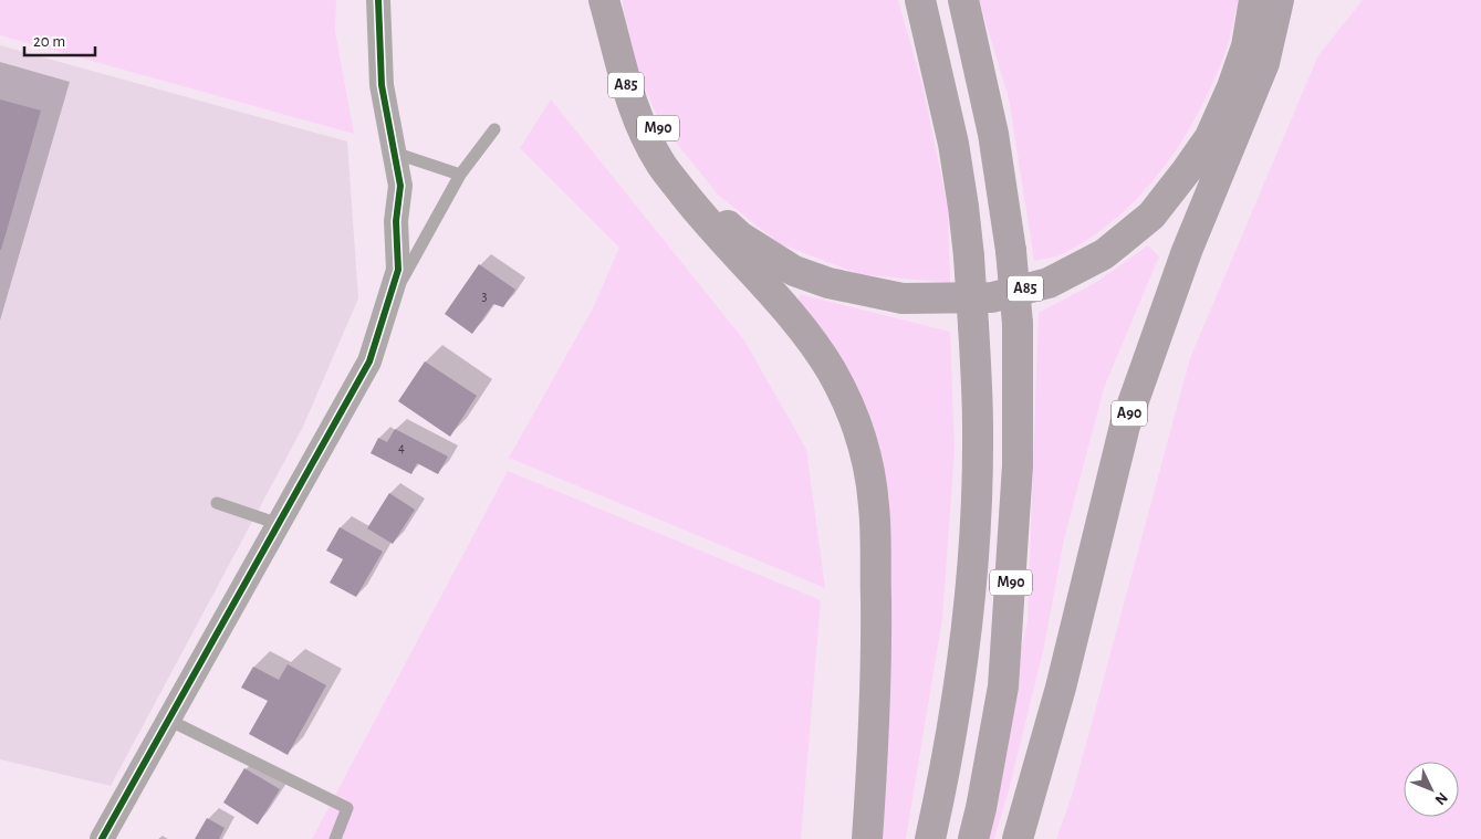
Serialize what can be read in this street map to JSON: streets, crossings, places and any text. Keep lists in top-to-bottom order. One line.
{"streets":{"highway":["A85","M90","A90"]},"crossings":[["A85","M90"]],"house_numbers":["3","4"],"scale_bar":"20 m","north":"bottom right"}
